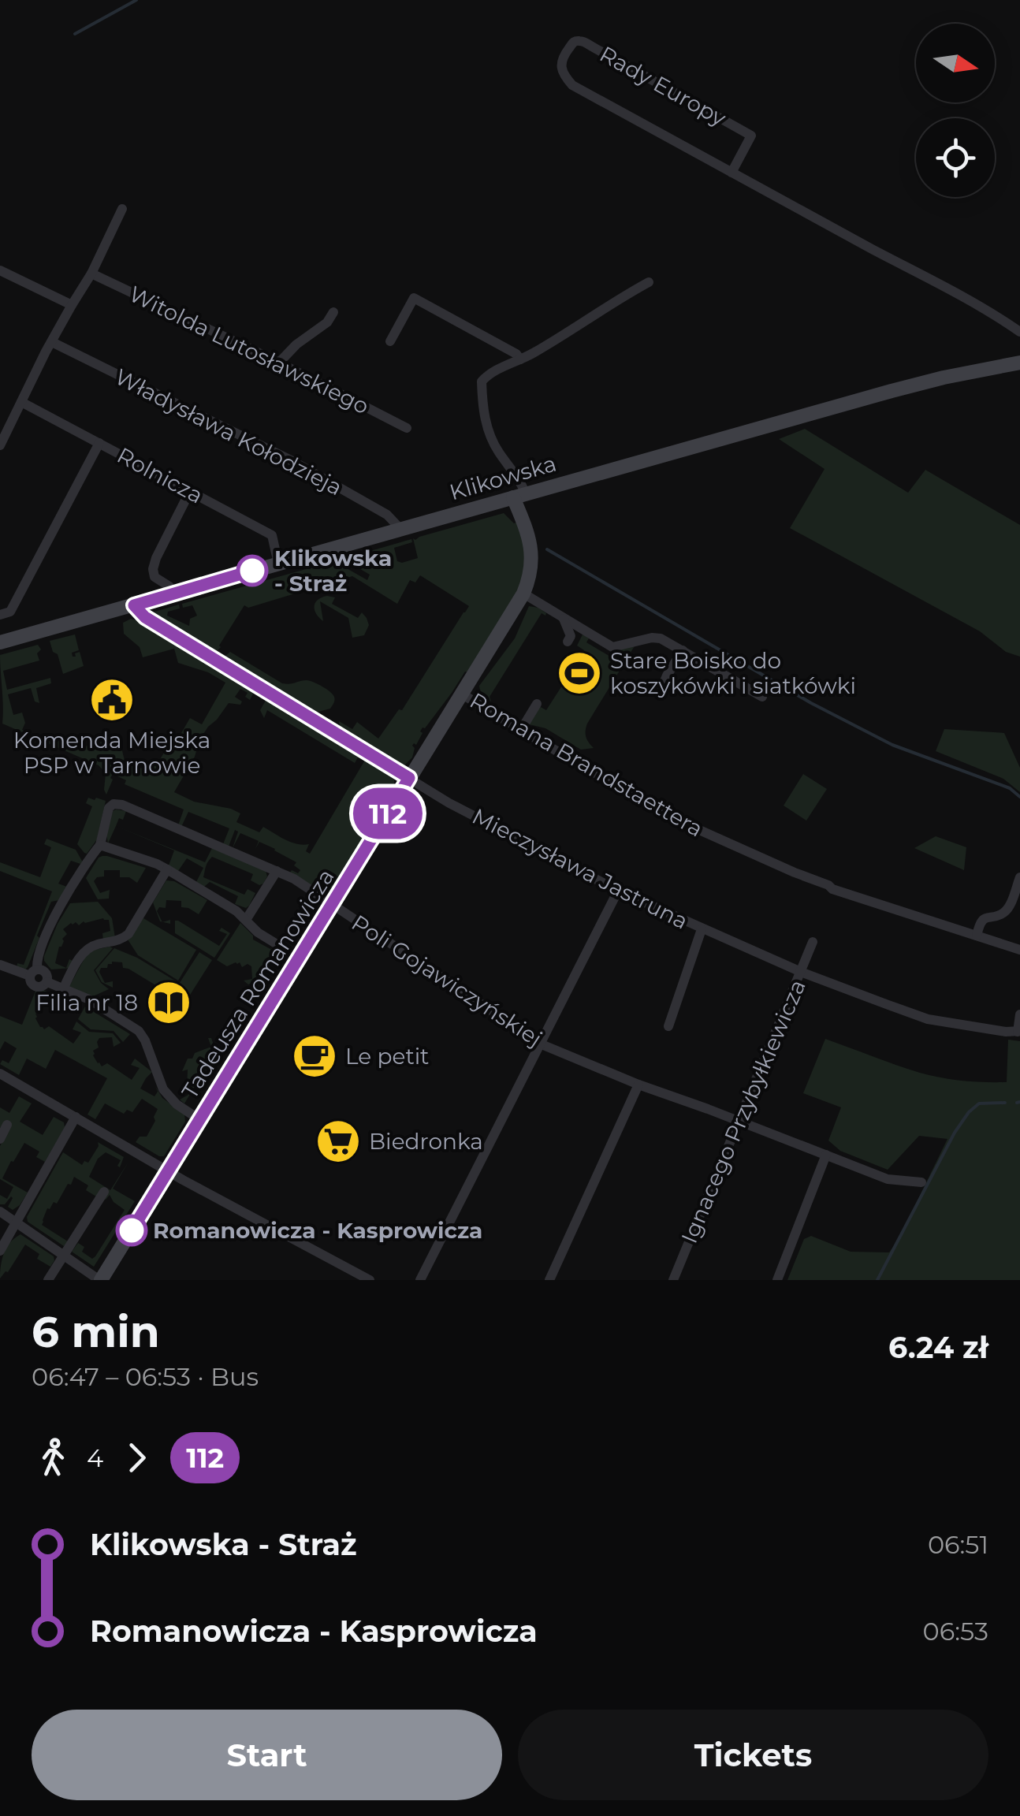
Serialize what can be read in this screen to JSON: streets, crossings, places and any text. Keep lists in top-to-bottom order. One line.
{"streets":{"street":["Rady Europy","Witolda Lutosławskiego","Władysława Kołodzieja","Rolnicza","Klikowska","Romana Brandstaettera","Mieczysława Jastruna","Poli Gojawiczyńskiej","Tadeusza Romanowicza","Ignacego Przybyłkiewicza"]},"crossings":[["Władysława Kołodzieja","Klikowska"],["Rolnicza","Klikowska"],["Klikowska","Mieczysława Jastruna"],["Klikowska","Tadeusza Romanowicza"],["Romana Brandstaettera","Tadeusza Romanowicza"],["Mieczysława Jastruna","Tadeusza Romanowicza"],["Mieczysława Jastruna","Ignacego Przybyłkiewicza"],["Poli Gojawiczyńskiej","Tadeusza Romanowicza"],["Poli Gojawiczyńskiej","Ignacego Przybyłkiewicza"]],"places":{"other":["Klikowska - Straż","Romanowicza - Kasprowicza"],"sports":["Stare Boisko do koszykówki i siatkówki"],"public building":["Komenda Miejska PSP w Tarnowie"],"library":["Filia nr 18"],"cafe":["Le petit"],"supermarket":["Biedronka"]},"lines":["bus line 112"],"north":"right","page":{"on_map":"112","heading":["6 min","06:47 – 06:53 · Bus","6.24 zł"],"legs":["4","112"],"list":[{"name":"Klikowska - Straż","value":"06:51"},{"name":"Romanowicza - Kasprowicza","value":"06:53"}],"buttons":["Start","Tickets"]}}
